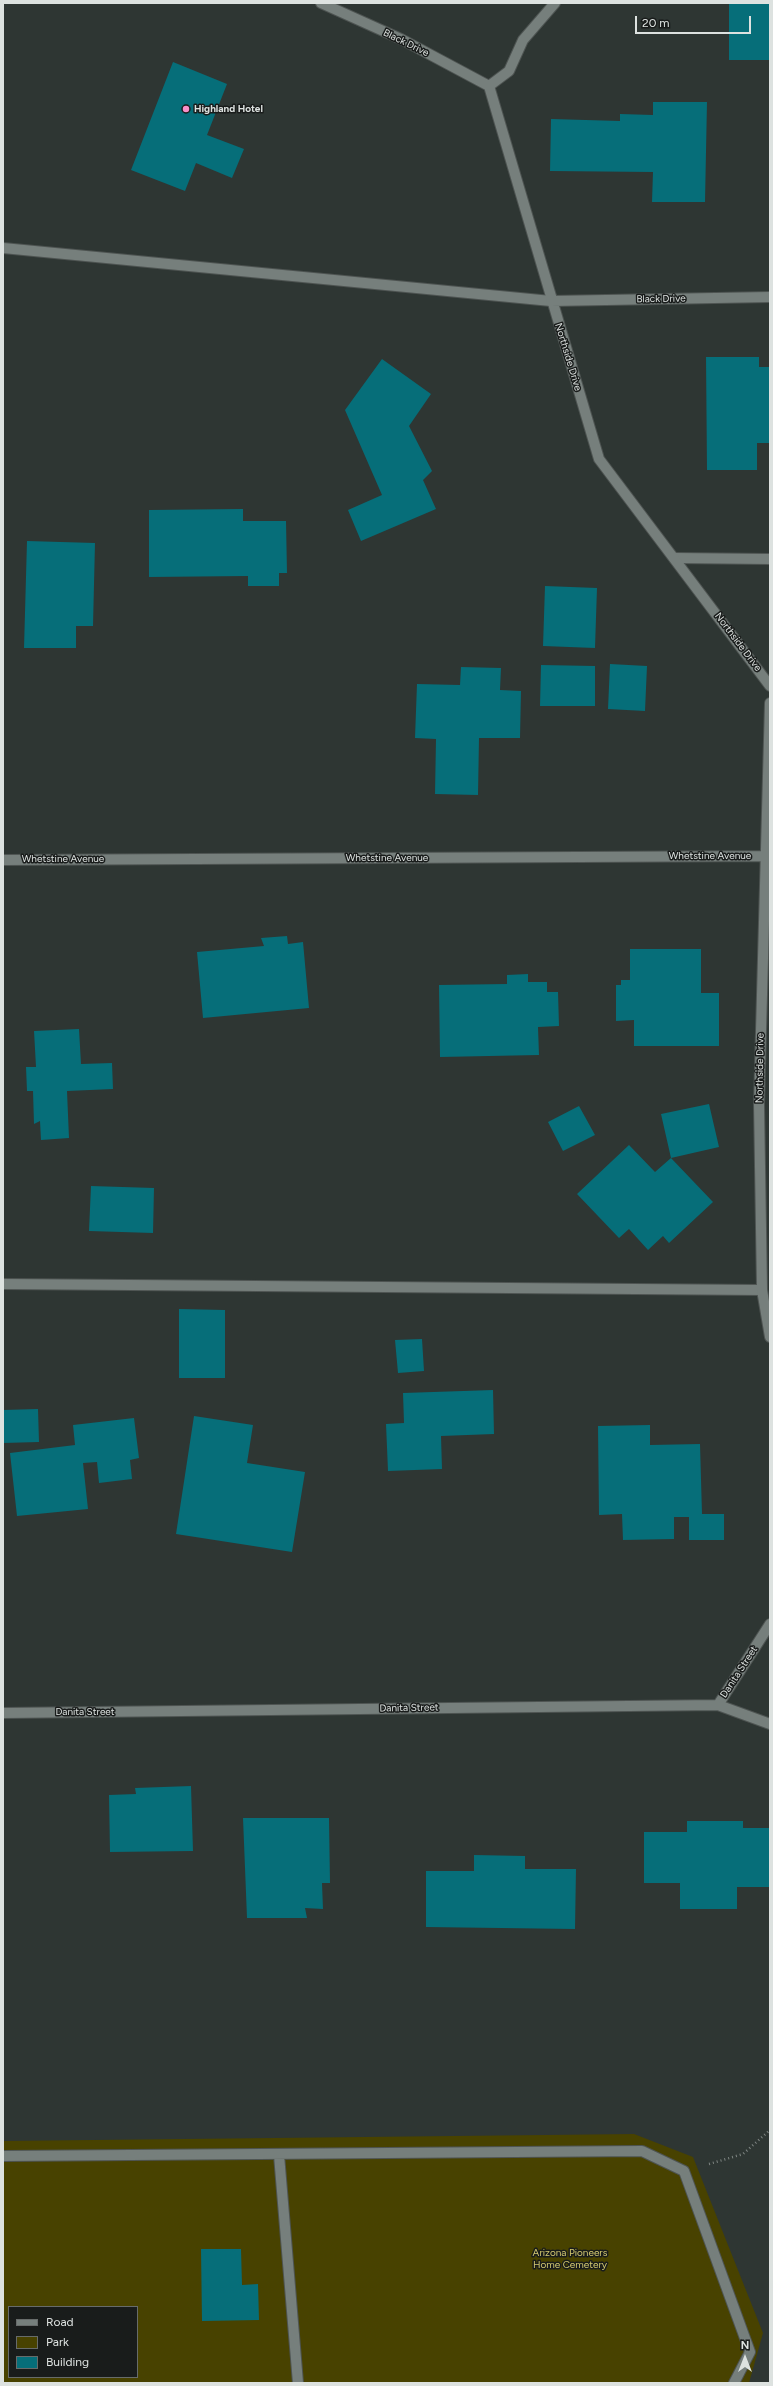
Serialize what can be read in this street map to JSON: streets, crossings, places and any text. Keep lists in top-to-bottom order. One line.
{"streets":{"street":["Black Drive","Northside Drive","Whetstine Avenue","Danita Street"]},"crossings":[["Black Drive","Northside Drive"],["Northside Drive","Whetstine Avenue"]],"parks":["Arizona Pioneers Home Cemetery"],"places":["Highland Hotel"],"legend":["Road","Park","Building"],"scale_bar":"20 m","north":"top"}
